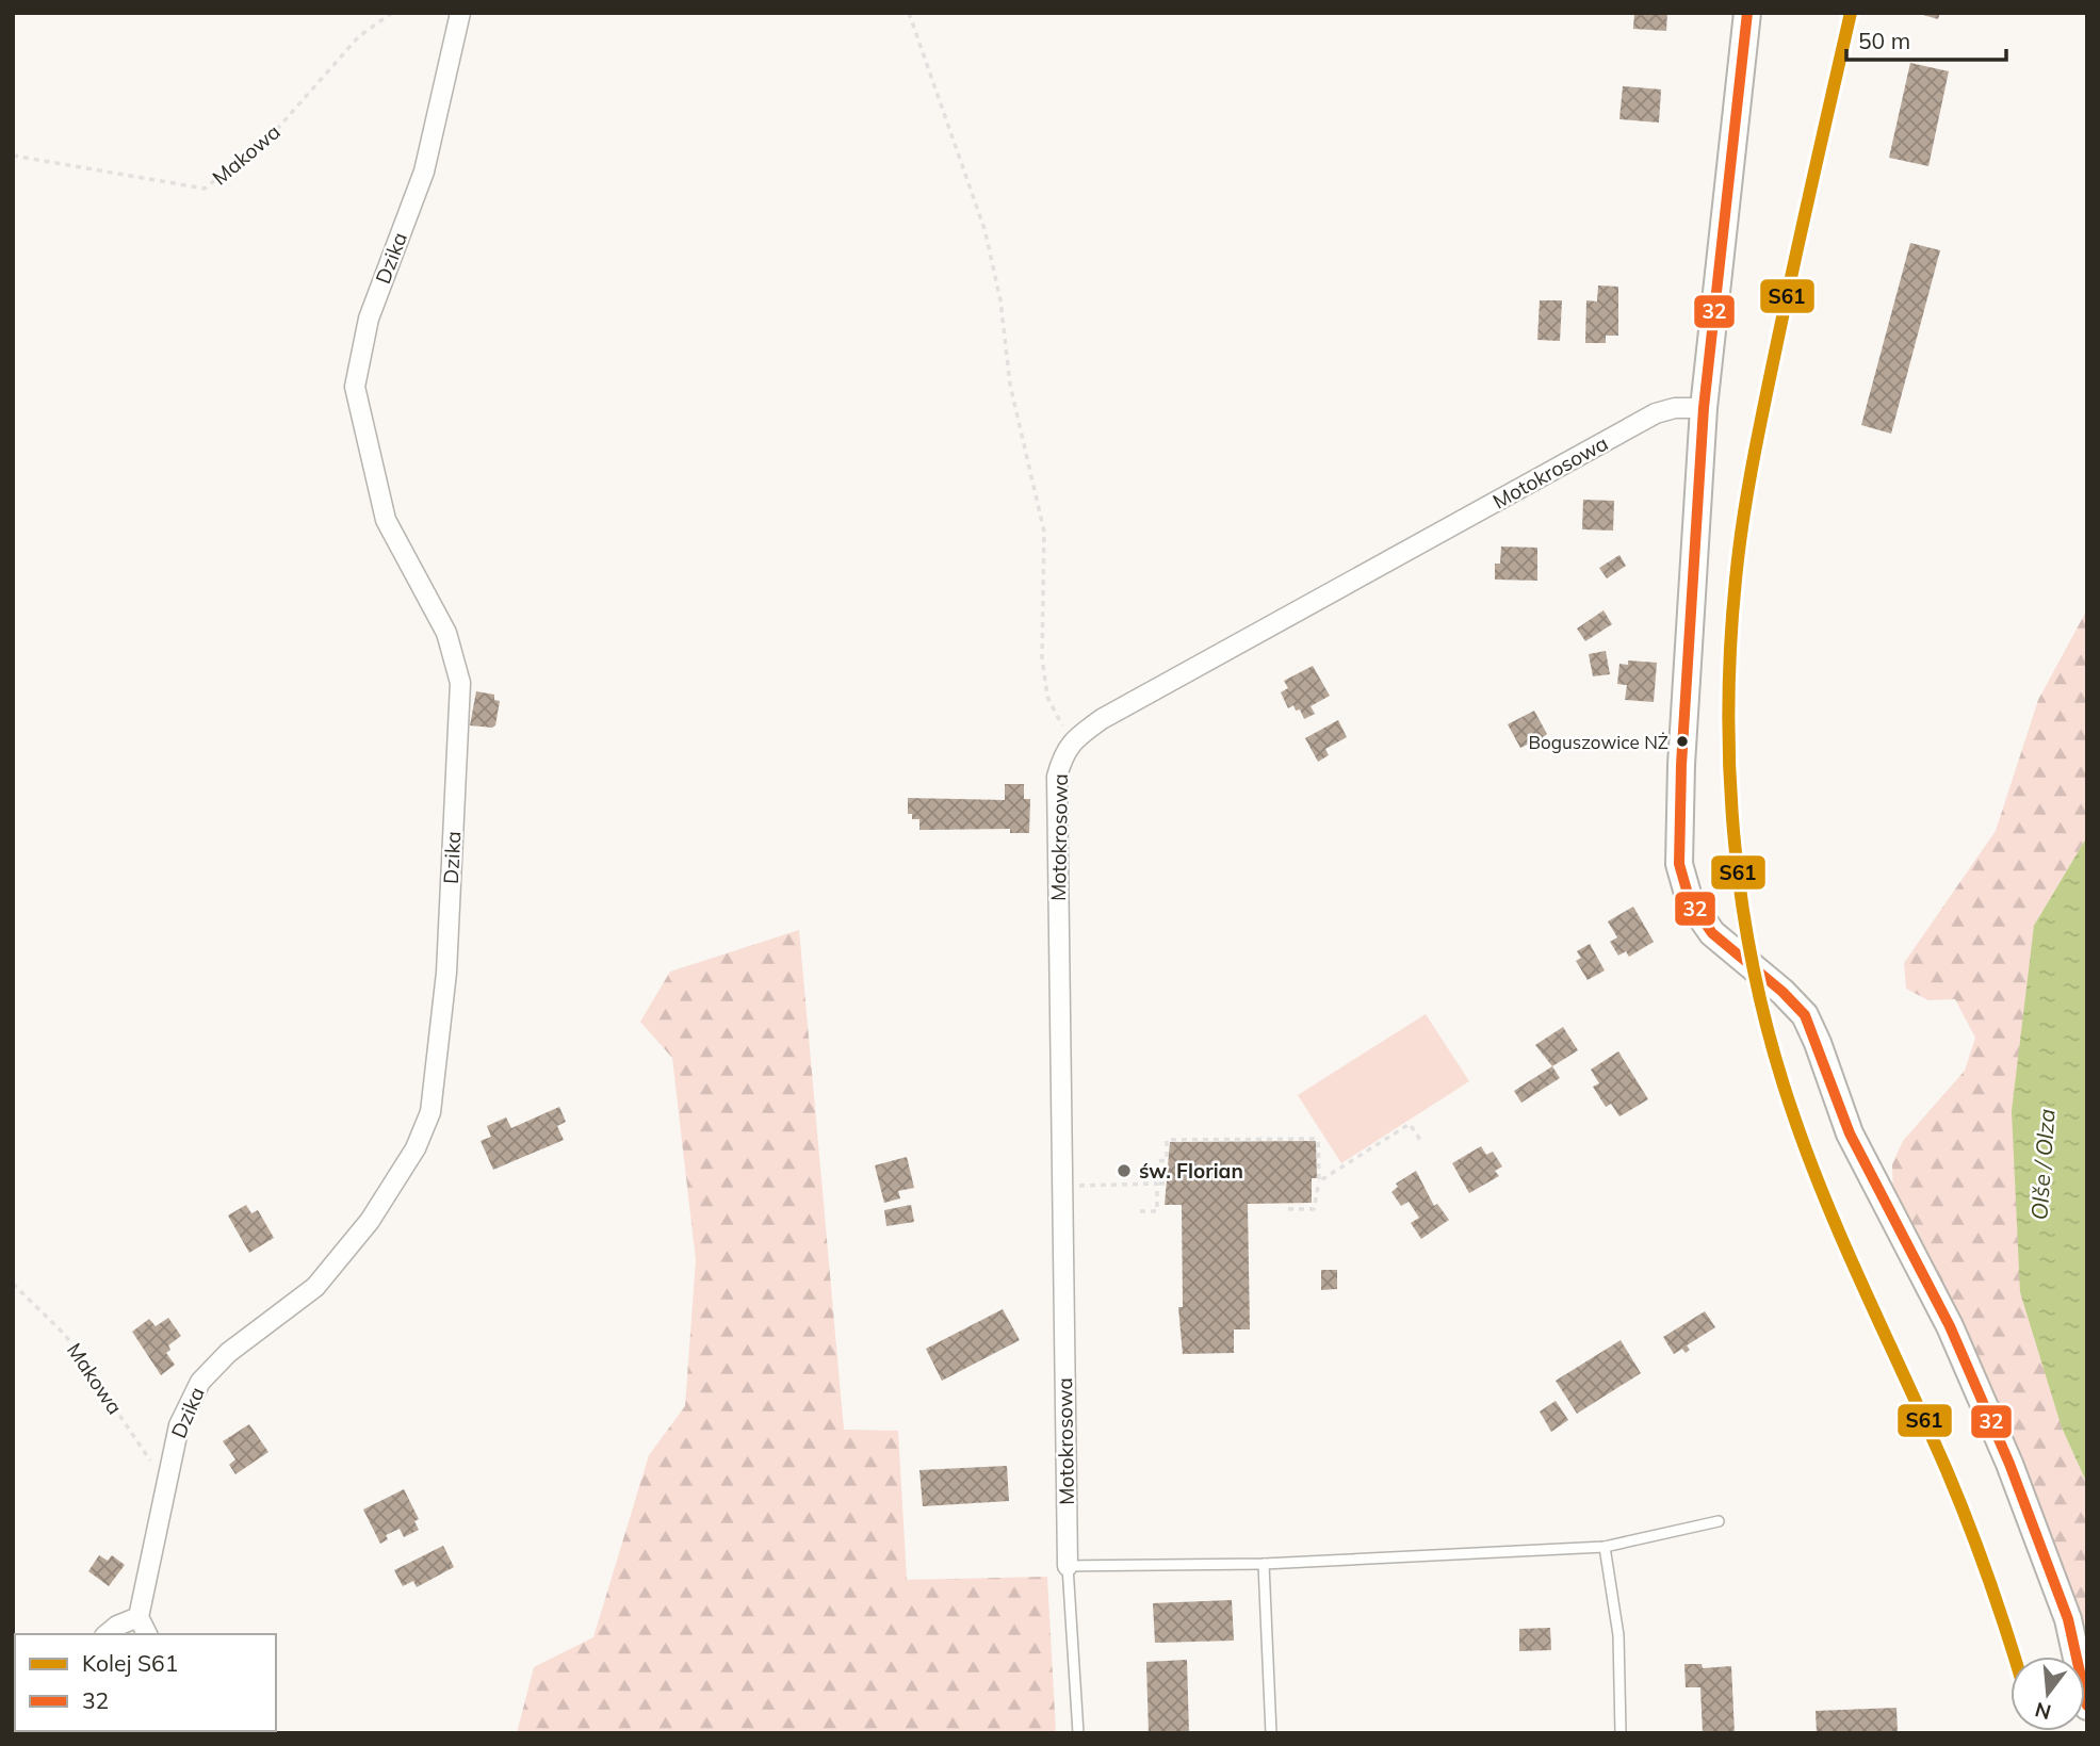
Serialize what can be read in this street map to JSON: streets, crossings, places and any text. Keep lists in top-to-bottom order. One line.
{"streets":{"street":["Dzika","Motokrosowa"],"path":["Makowa"]},"crossings":[["Makowa","Dzika"]],"water":["Olše / Olza"],"places":["Boguszowice NŻ","św. Florian"],"lines":["rail line S61","transit line 32"],"legend":["Kolej S61","32"],"scale_bar":"50 m","north":"bottom"}
